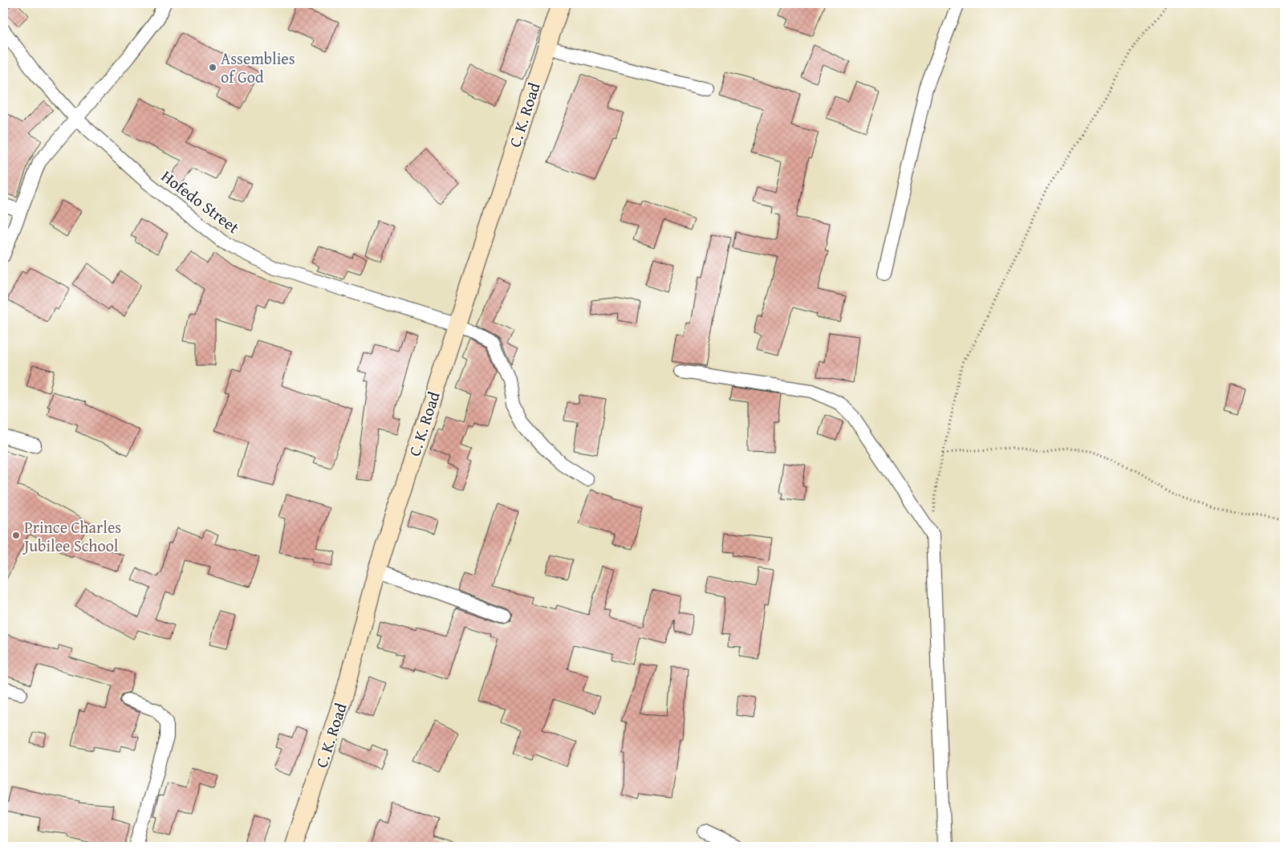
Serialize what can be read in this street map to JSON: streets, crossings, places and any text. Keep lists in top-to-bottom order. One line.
{"streets":{"street":["C. K. Road","Hofedo Street"]},"crossings":[["C. K. Road","Hofedo Street"]],"places":["Assemblies of God","Prince Charles Jubilee School"]}
